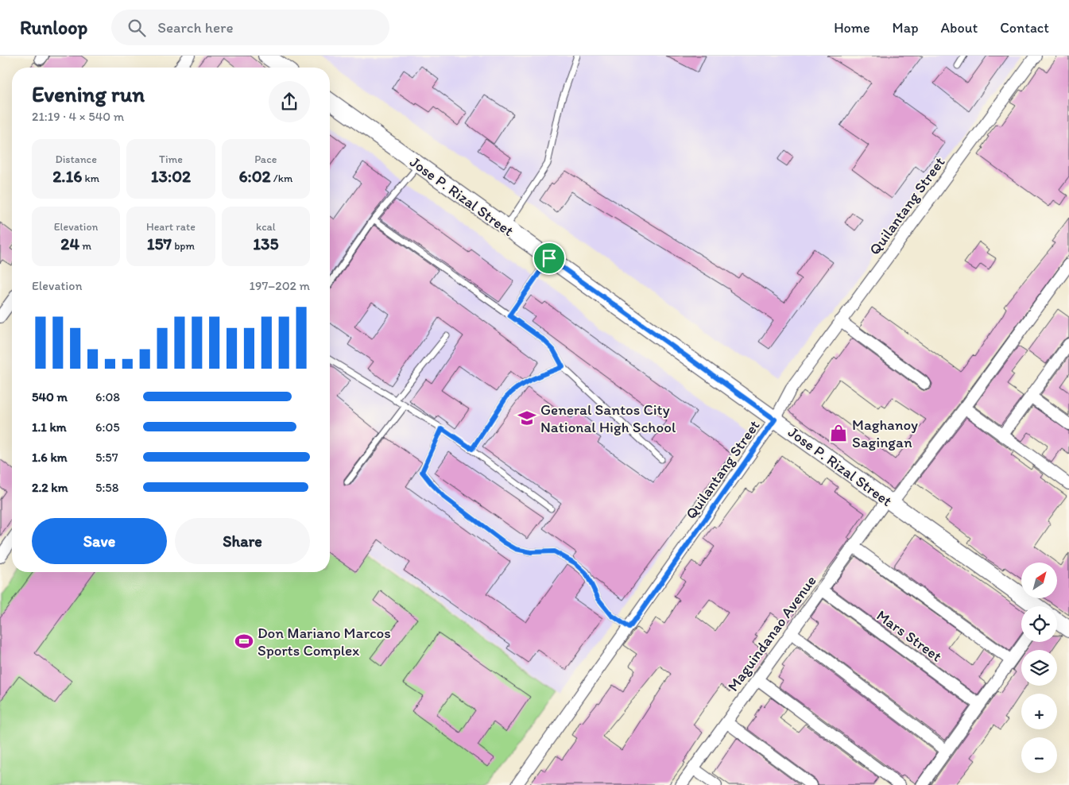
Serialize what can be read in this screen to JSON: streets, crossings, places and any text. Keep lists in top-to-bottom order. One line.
{"streets":{"street":["Jose P. Rizal Street","Quilantang Street","Maguindanao Avenue","Mars Street"]},"crossings":[["Jose P. Rizal Street","Quilantang Street"],["Jose P. Rizal Street","Maguindanao Avenue"],["Maguindanao Avenue","Mars Street"]],"places":{"school or university":["General Santos City National High School"],"shop":["Maghanoy Sagingan"],"sports":["Don Mariano Marcos Sports Complex"]},"north":"top right","page":{"header":"Runloop","search":"Search here","nav":["Home","Map","About","Contact"],"heading":["Evening run","21:19 · 4 × 540 m"],"stats":[["Distance","2.16 km"],["Time","13:02"],["Pace","6:02 /km"],["Elevation","24 m"],["Heart rate","157 bpm"],["kcal","135"]],"chart":["Elevation","197–202 m"],"list":[{"name":"540 m","note":"6:08"},{"name":"1.1 km","note":"6:05"},{"name":"1.6 km","note":"5:57"},{"name":"2.2 km","note":"5:58"}],"buttons":["Save","Share"],"map_buttons":["+","−"]}}
